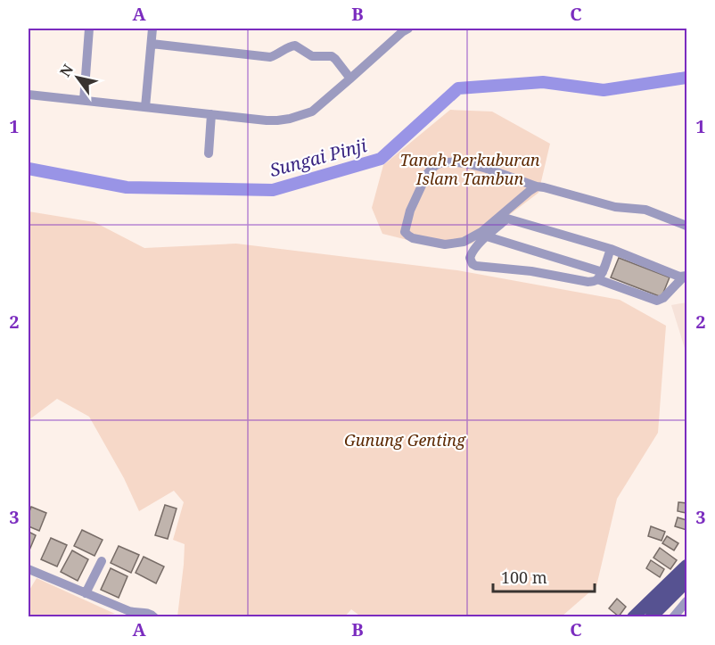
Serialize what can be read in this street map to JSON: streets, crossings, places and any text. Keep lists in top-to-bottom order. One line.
{"water":["Sungai Pinji"],"parks":["Tanah Perkuburan Islam Tambun","Gunung Genting"],"scale_bar":"100 m","north":"top left","grid":{"columns":["A","B","C"],"rows":["1","2","3"]}}
